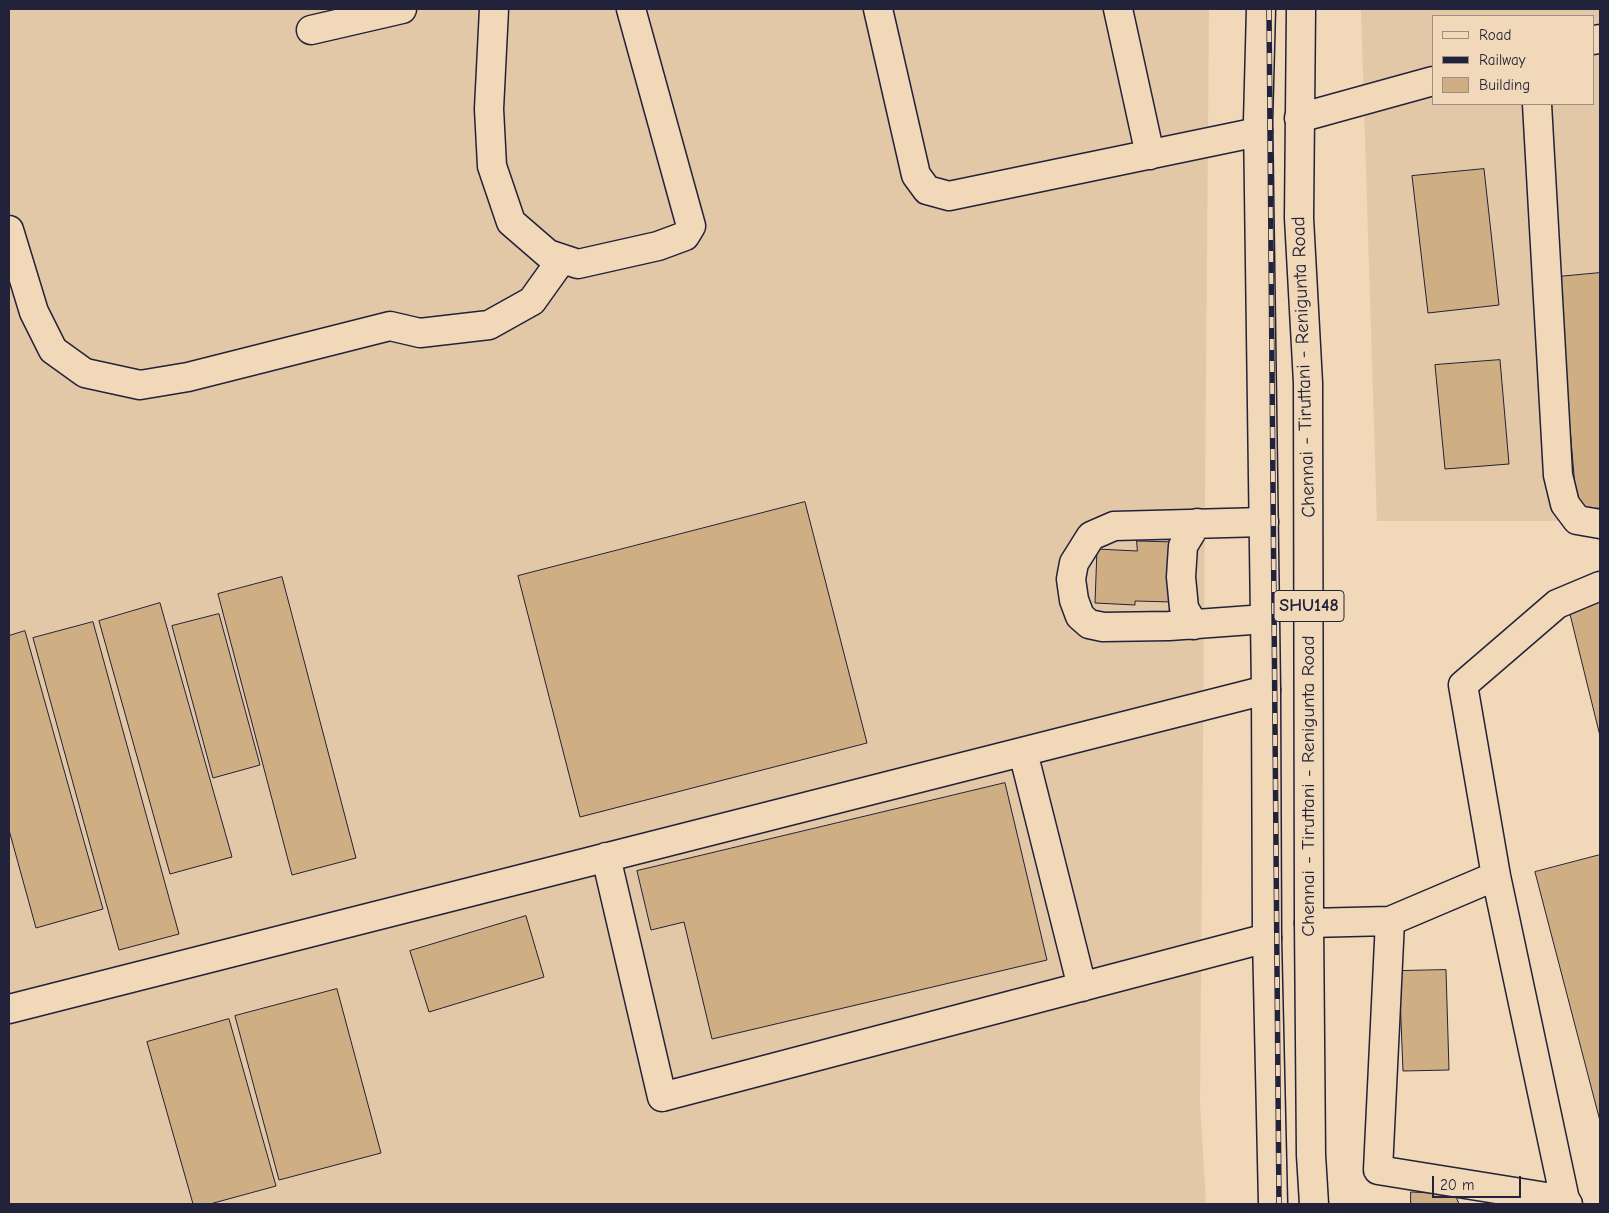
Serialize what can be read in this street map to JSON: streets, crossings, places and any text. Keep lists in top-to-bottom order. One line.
{"streets":{"main road":["Chennai - Tiruttani - Renigunta Road","SHU148"]},"legend":["Road","Railway","Building"],"scale_bar":"20 m"}
